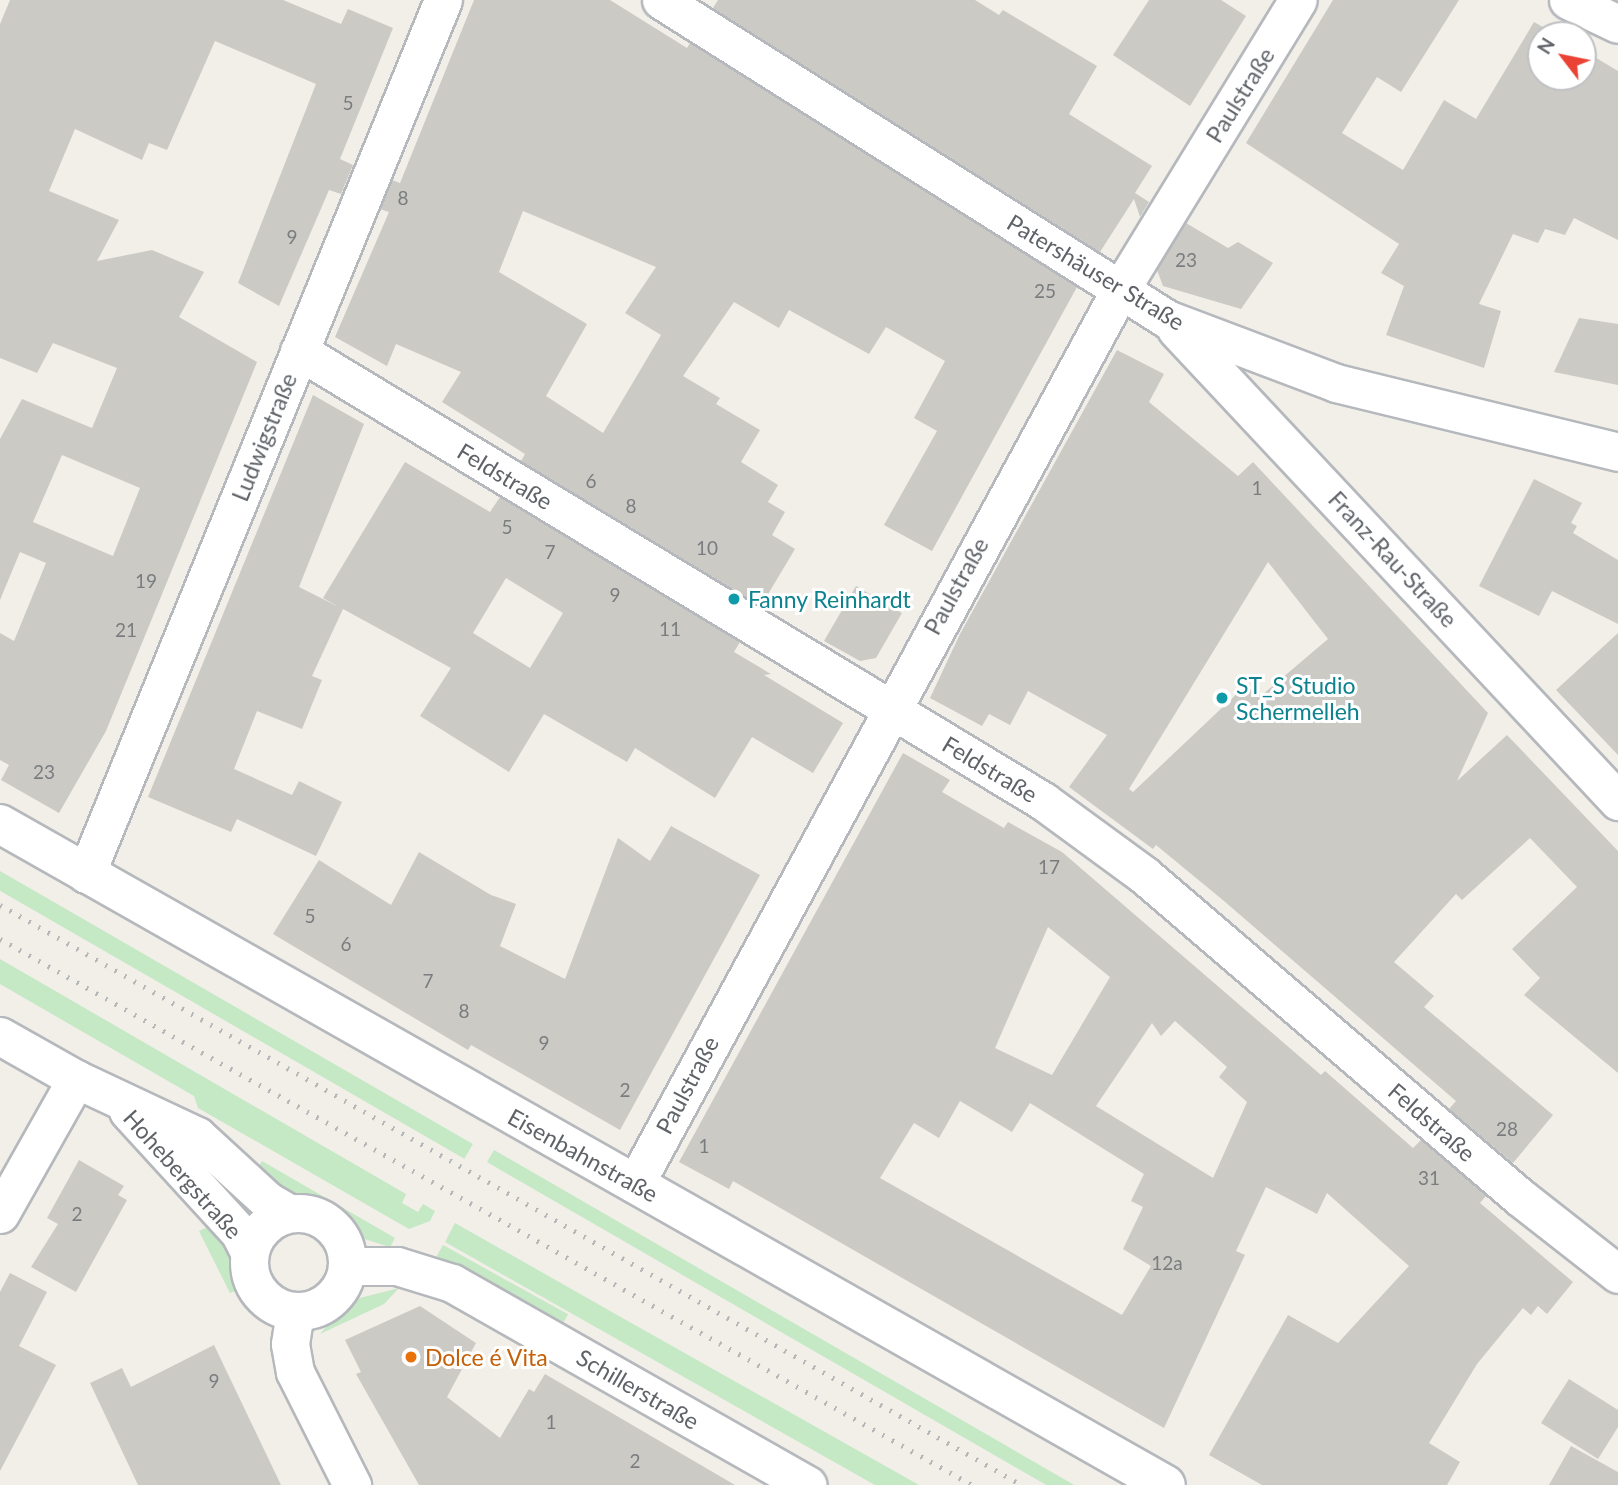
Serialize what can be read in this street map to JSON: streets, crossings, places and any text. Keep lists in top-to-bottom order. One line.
{"streets":{"street":["Paulstraße","Patershäuser Straße","Ludwigstraße","Feldstraße","Franz-Rau-Straße","Eisenbahnstraße","Hohebergstraße","Schillerstraße"]},"crossings":[["Paulstraße","Patershäuser Straße"],["Paulstraße","Feldstraße"],["Paulstraße","Eisenbahnstraße"],["Patershäuser Straße","Franz-Rau-Straße"],["Ludwigstraße","Feldstraße"],["Ludwigstraße","Eisenbahnstraße"],["Hohebergstraße","Schillerstraße"]],"places":["Fanny Reinhardt","ST_S Studio Schermelleh","Dolce é Vita"],"house_numbers":["5","8","9","23","25","6","1","8","5","10","7","19","9","11","21","23","17","5","6","7","8","9","2","28","1","31","2","12a","9","1","2"],"north":"top left"}
